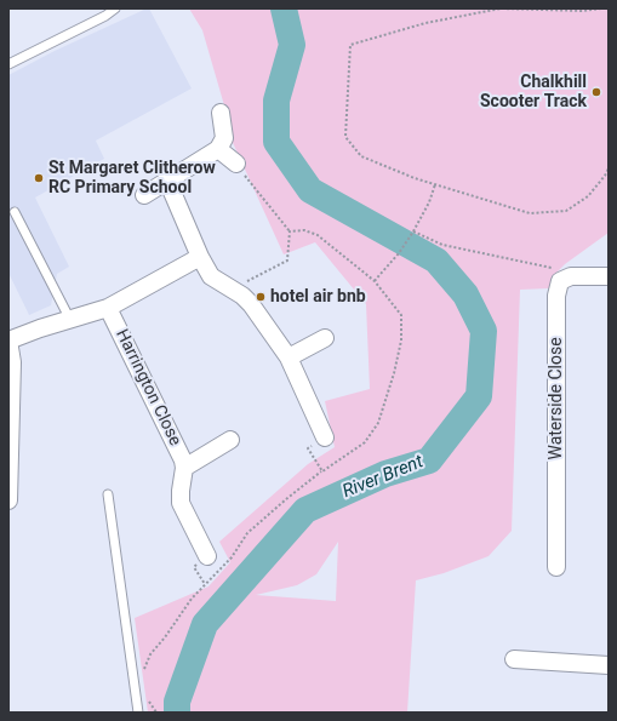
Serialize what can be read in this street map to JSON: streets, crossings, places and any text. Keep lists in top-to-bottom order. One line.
{"streets":{"street":["Harrington Close","Waterside Close"]},"water":["River Brent"],"places":["Chalkhill Scooter Track","St Margaret Clitherow RC Primary School","hotel air bnb"]}
